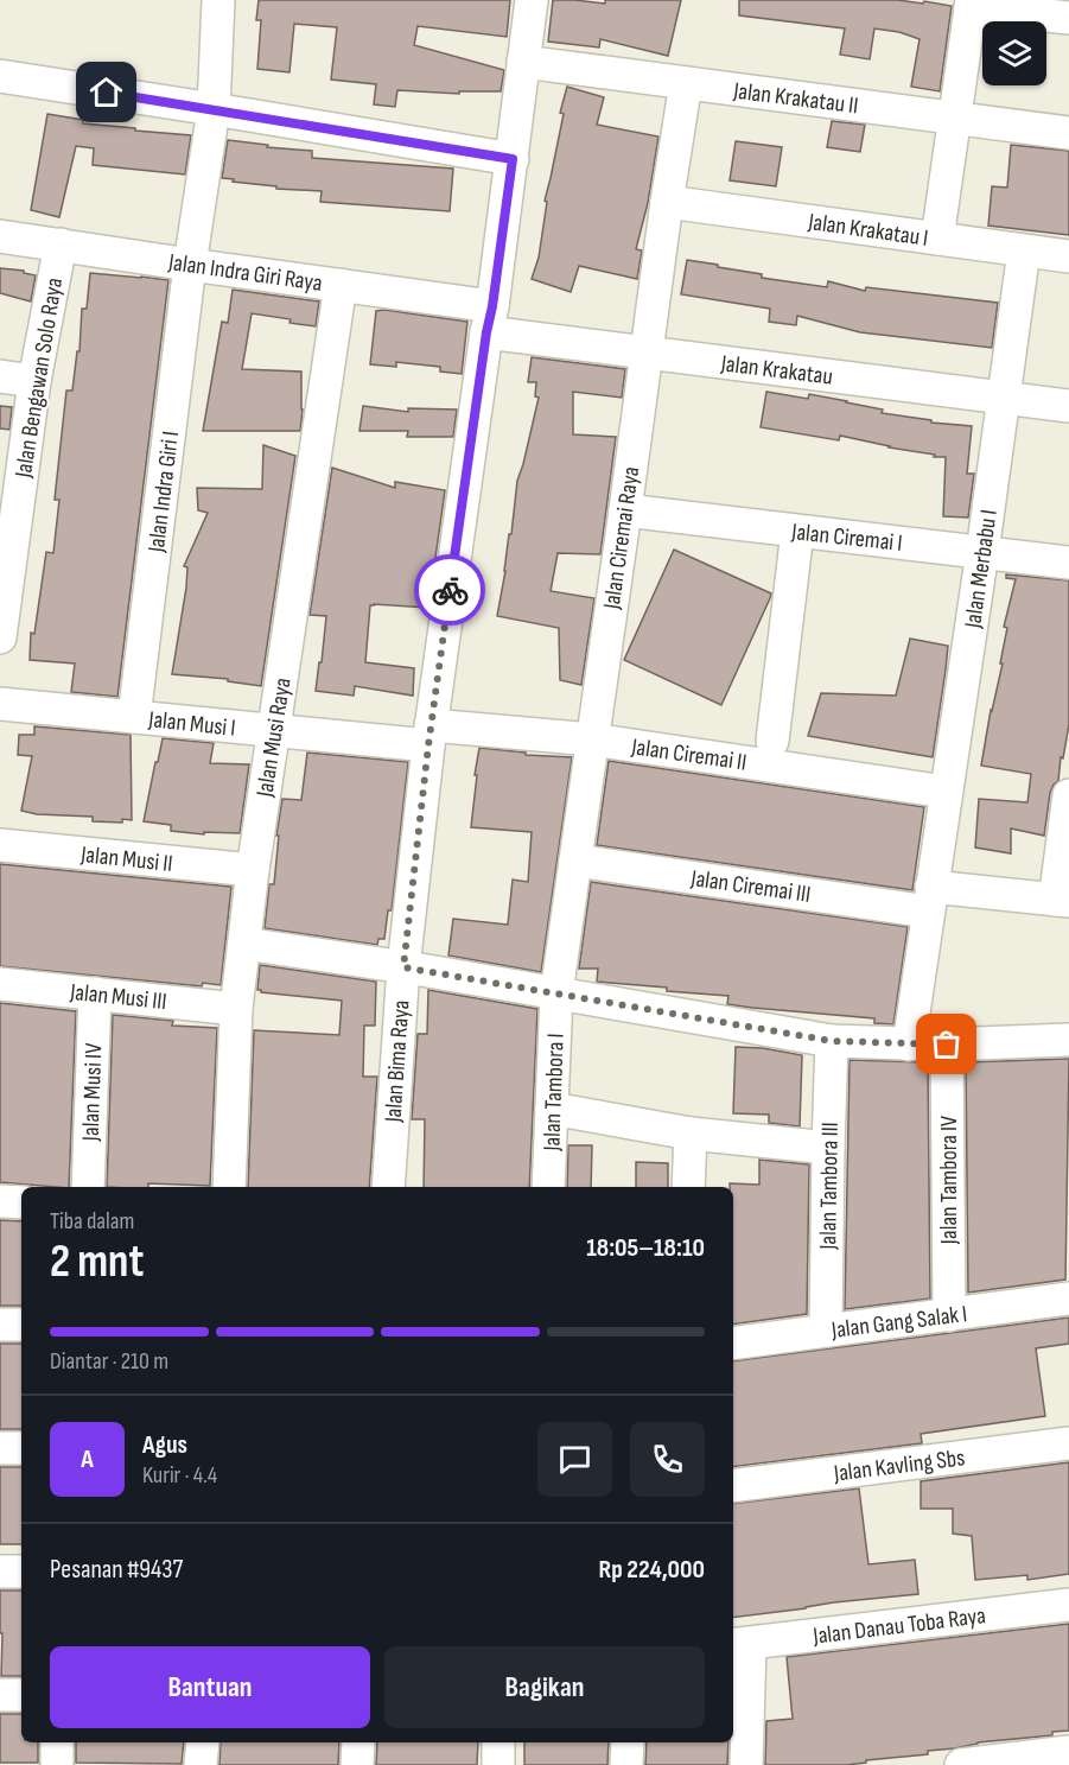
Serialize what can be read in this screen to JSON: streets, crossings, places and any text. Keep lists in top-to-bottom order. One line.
{"streets":{"street":["Jalan Krakatau II","Jalan Krakatau I","Jalan Indra Giri Raya","Jalan Krakatau","Jalan Bengawan Solo Raya","Jalan Indra Giri I","Jalan Ciremai I","Jalan Ciremai Raya","Jalan Merbabu I","Jalan Musi I","Jalan Musi Raya","Jalan Ciremai II","Jalan Musi II","Jalan Ciremai III","Jalan Musi III","Jalan Bima Raya","Jalan Musi IV","Jalan Tambora I","Jalan Tambora IV","Jalan Tambora III","Jalan Gang Salak I","Jalan Kavling Sbs","Jalan Danau Toba Raya"]},"crossings":[["Jalan Krakatau II","Jalan Ciremai Raya"],["Jalan Krakatau II","Jalan Bima Raya"],["Jalan Krakatau I","Jalan Ciremai Raya"],["Jalan Krakatau I","Jalan Merbabu I"],["Jalan Indra Giri Raya","Jalan Krakatau"],["Jalan Indra Giri Raya","Jalan Bengawan Solo Raya"],["Jalan Indra Giri Raya","Jalan Indra Giri I"],["Jalan Indra Giri Raya","Jalan Musi Raya"],["Jalan Indra Giri Raya","Jalan Bima Raya"],["Jalan Krakatau","Jalan Ciremai Raya"],["Jalan Krakatau","Jalan Merbabu I"],["Jalan Krakatau","Jalan Bima Raya"],["Jalan Indra Giri I","Jalan Musi I"],["Jalan Ciremai I","Jalan Ciremai Raya"],["Jalan Ciremai I","Jalan Merbabu I"],["Jalan Ciremai Raya","Jalan Ciremai II"],["Jalan Ciremai Raya","Jalan Ciremai III"],["Jalan Ciremai Raya","Jalan Tambora I"],["Jalan Merbabu I","Jalan Ciremai II"],["Jalan Merbabu I","Jalan Ciremai III"],["Jalan Musi I","Jalan Musi Raya"],["Jalan Musi I","Jalan Ciremai II"],["Jalan Musi I","Jalan Bima Raya"],["Jalan Musi Raya","Jalan Musi II"],["Jalan Musi Raya","Jalan Musi III"],["Jalan Ciremai II","Jalan Bima Raya"],["Jalan Musi III","Jalan Musi IV"],["Jalan Tambora IV","Jalan Gang Salak I"],["Jalan Tambora III","Jalan Gang Salak I"]],"page":{"heading":["2 mnt","Tiba dalam","18:05–18:10"],"panel":["Agus","Kurir · 4.4","Pesanan #9437","Rp 224,000"],"bar":"Diantar · 210 m","round":"A","buttons":["Bantuan","Bagikan"]}}
